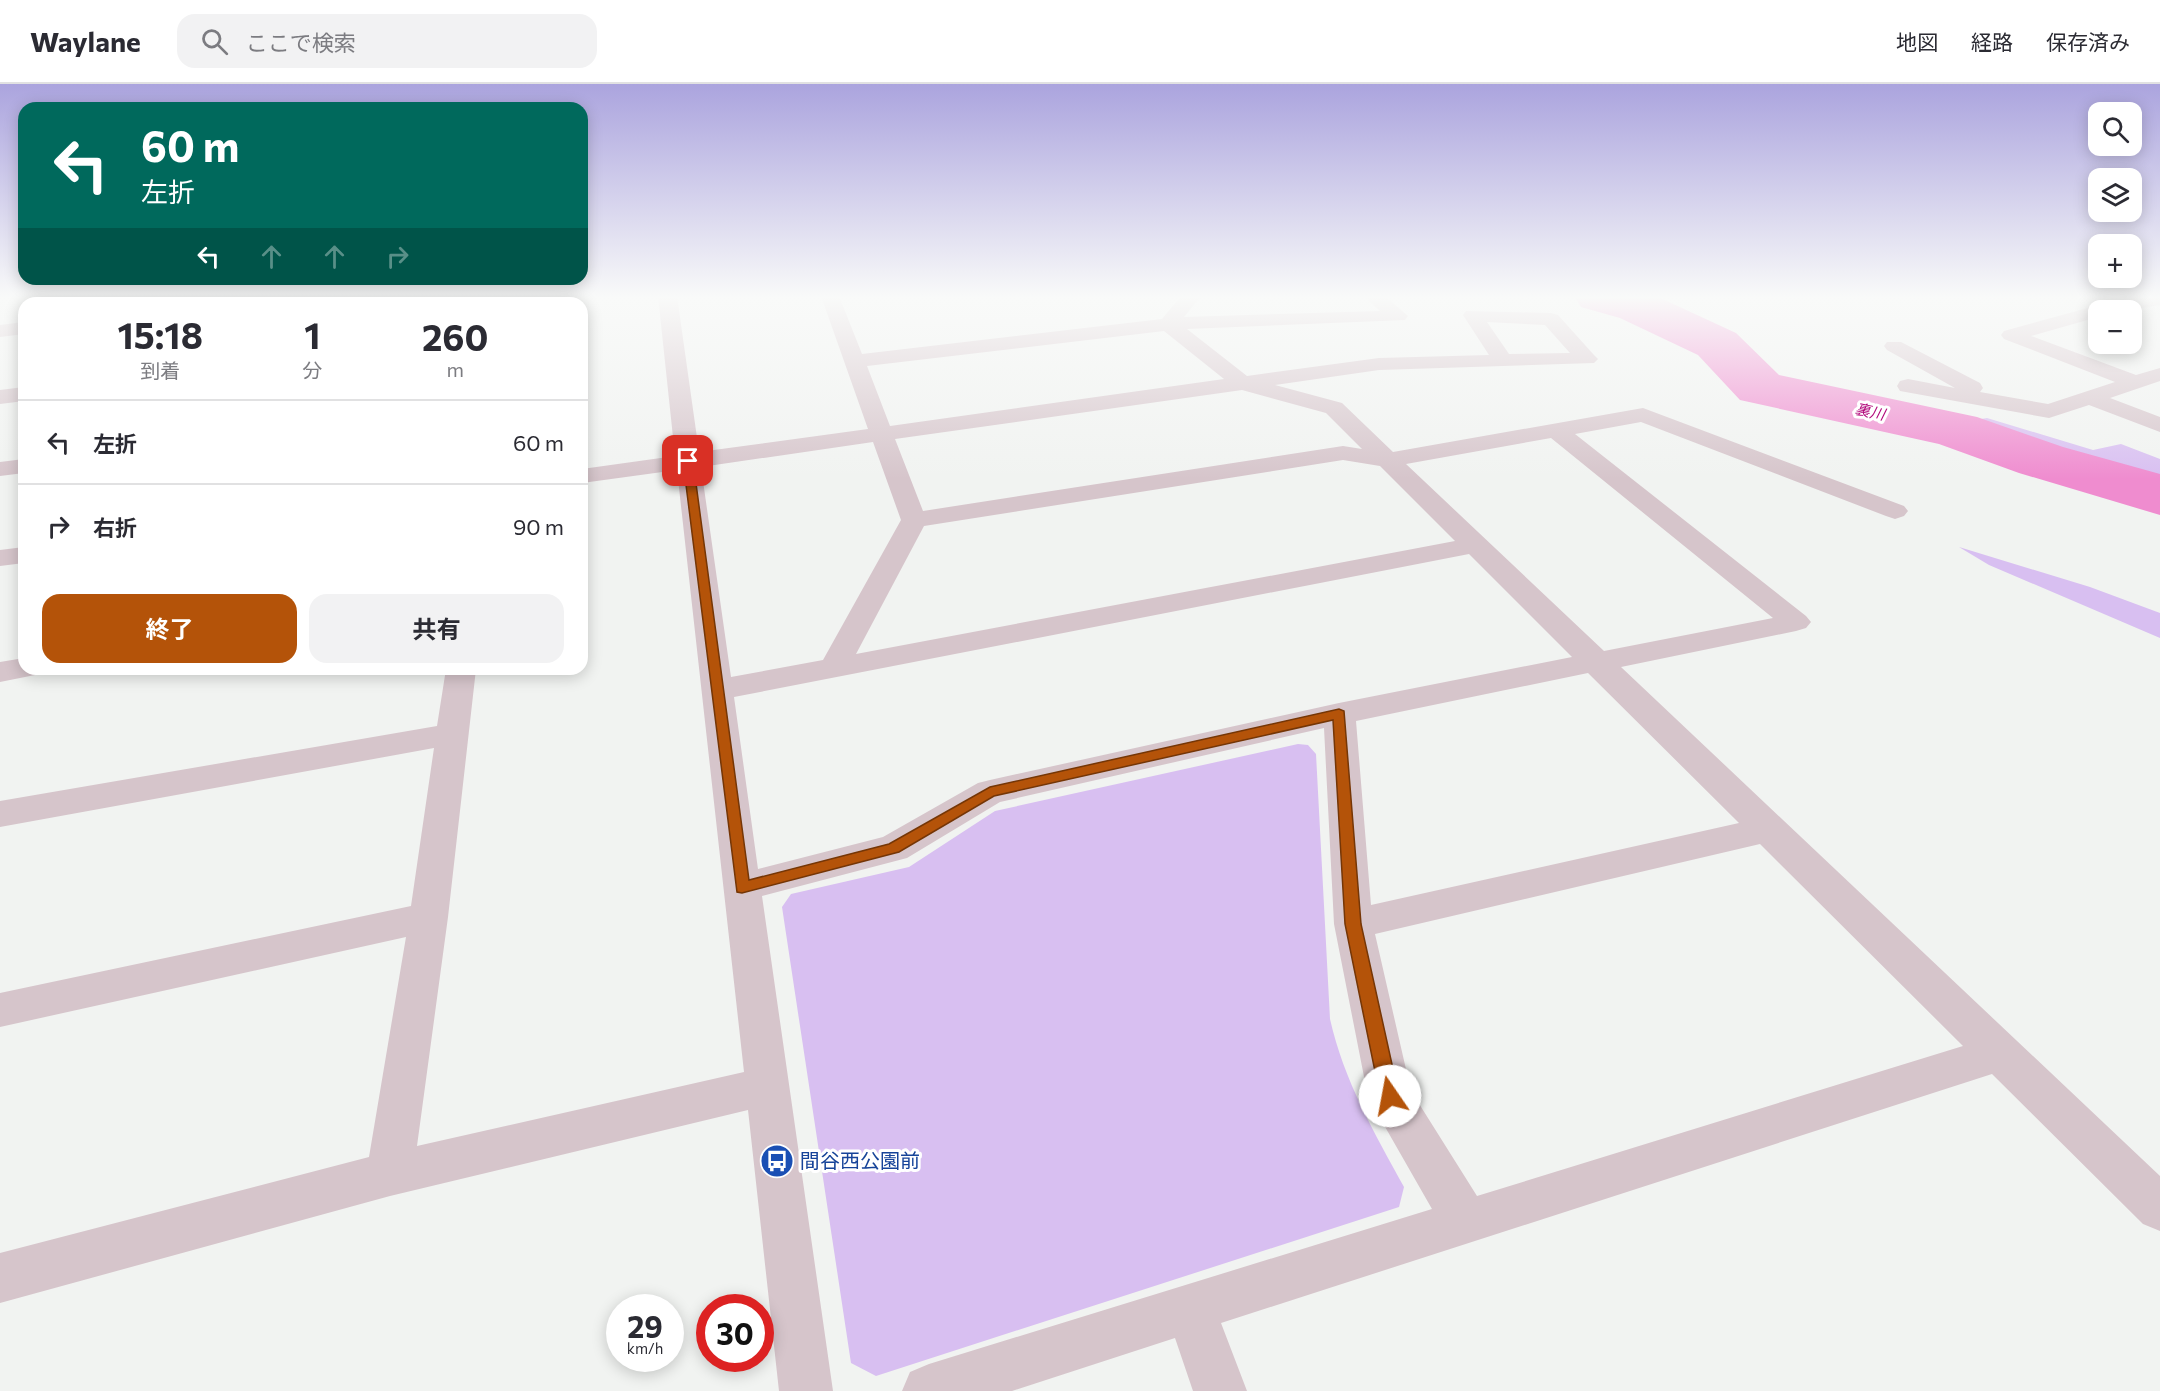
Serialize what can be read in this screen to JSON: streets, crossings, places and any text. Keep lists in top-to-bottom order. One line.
{"water":["裏川"],"places":{"bus stop":["間谷西公園前"]},"page":{"header":"Waylane","search":"ここで検索","nav":["地図","経路","保存済み"],"map_buttons":["+","−"],"turn":["60 m","左折"],"eta":["15:18","到着","1","分","260","m"],"list":[{"name":"左折","value":"60 m"},{"name":"右折","value":"90 m"}],"buttons":["終了","共有"],"speed":"29 km/h","limit":"30"}}
